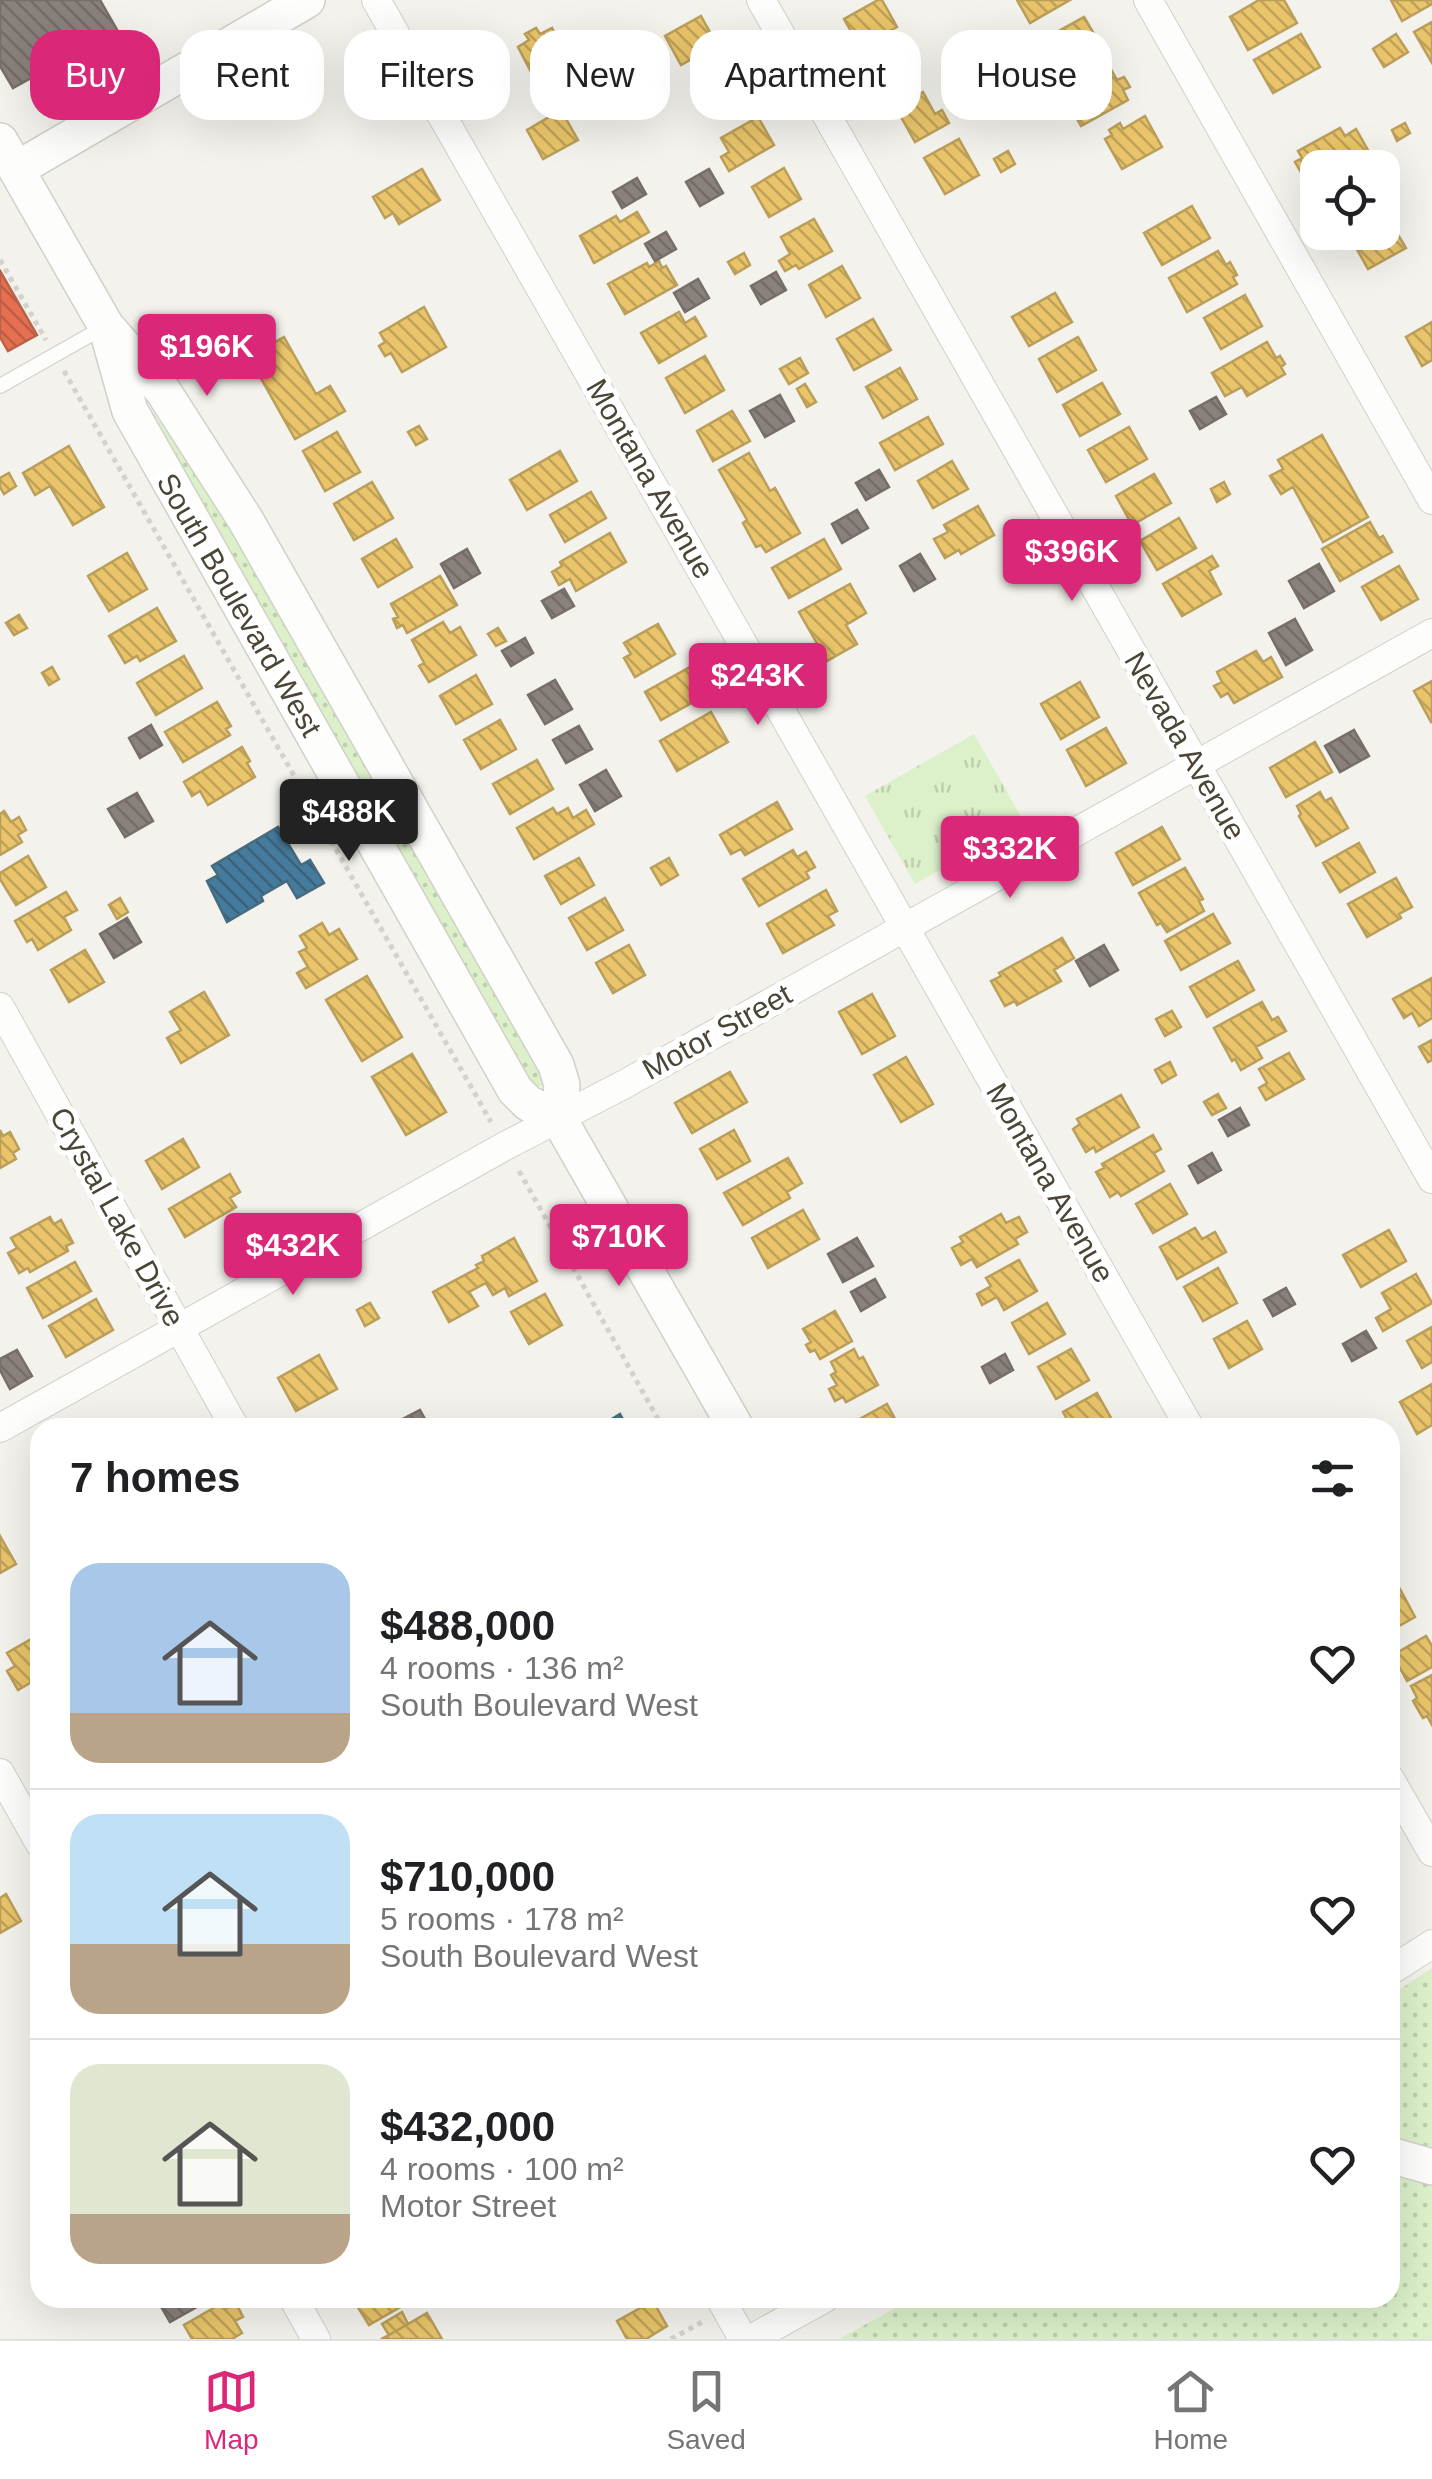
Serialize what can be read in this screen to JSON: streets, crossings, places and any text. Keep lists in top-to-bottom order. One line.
{"streets":{"street":["Montana Avenue","South Boulevard West","Nevada Avenue","Motor Street","Crystal Lake Drive"]},"crossings":[["Montana Avenue","Motor Street"],["South Boulevard West","Motor Street"],["Nevada Avenue","Motor Street"],["Motor Street","Crystal Lake Drive"]],"page":{"chip":["Buy","Rent","Filters","New","Apartment","House"],"price":["$196K","$396K","$243K","$488K","$332K","$710K","$432K"],"heading":"7 homes","list":[{"name":"$488,000","note":"4 rooms · 136 m² · South Boulevard West"},{"name":"$710,000","note":"5 rooms · 178 m² · South Boulevard West"},{"name":"$432,000","note":"4 rooms · 100 m² · Motor Street"}],"tabs":["Map","Saved","Home"]}}
